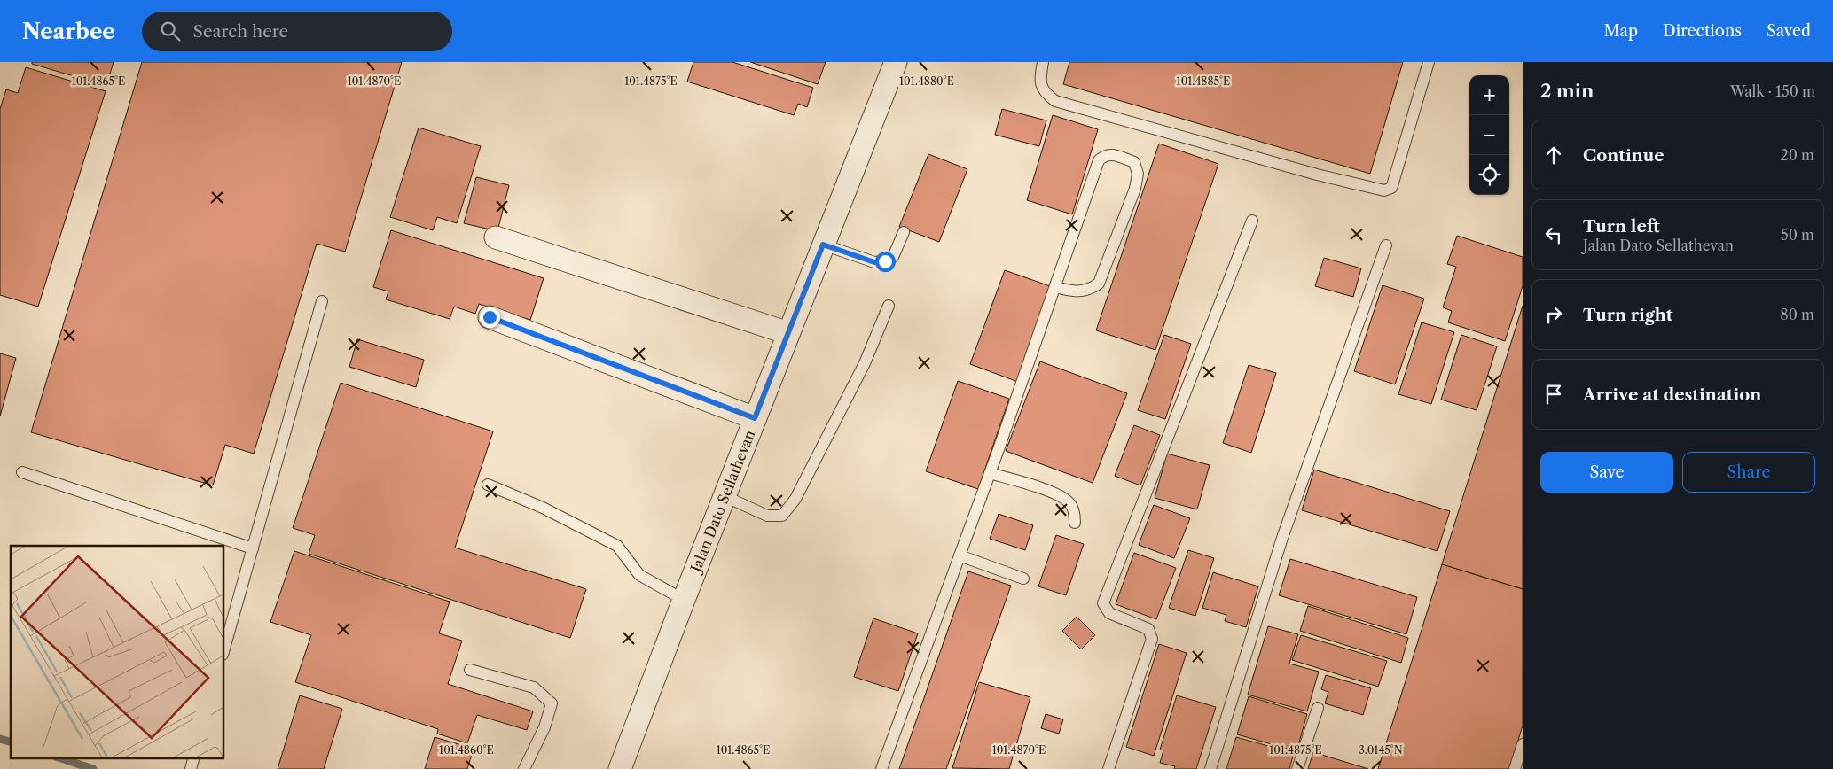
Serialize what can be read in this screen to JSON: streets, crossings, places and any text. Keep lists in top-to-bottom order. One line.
{"streets":{"street":["Jalan Dato Sellathevan"]},"page":{"header":"Nearbee","search":"Search here","nav":["Map","Directions","Saved"],"heading":["2 min","Walk · 150 m"],"map_buttons":["+","−"],"list":[["Continue","20 m"],["Turn left","Jalan Dato Sellathevan","50 m"],["Turn right","80 m"],"Arrive at destination"],"buttons":["Save","Share"]},"coordinates":["101.4865°E","101.4870°E","101.4875°E","101.4880°E","101.4885°E","101.4860°E","3.0145°N"]}
